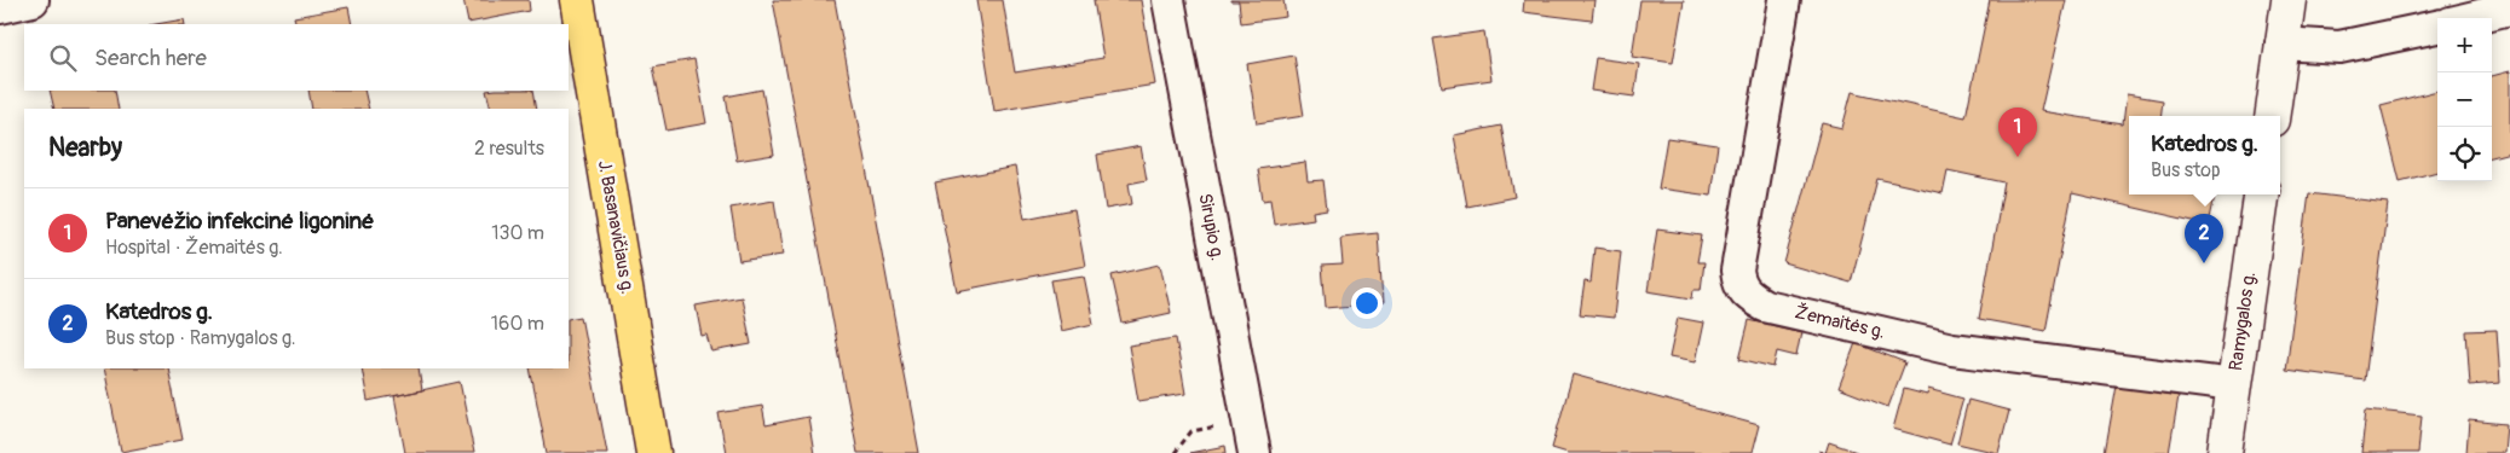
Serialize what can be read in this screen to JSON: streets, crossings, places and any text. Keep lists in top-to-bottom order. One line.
{"streets":{"highway":["J. Basanavičiaus g."],"main road":["Ramygalos g."],"street":["Sirupio g.","Žemaitės g."]},"crossings":[["Ramygalos g.","Žemaitės g."]],"page":{"map_buttons":["+","−"],"search":"Search here","pins":["1","2"],"heading":["Nearby","2 results"],"popup":["Katedros g.","Bus stop"],"list":[{"mark":"1","name":"Panevėžio infekcinė ligoninė","note":"Hospital · Žemaitės g.","value":"130 m"},{"mark":"2","name":"Katedros g.","note":"Bus stop · Ramygalos g.","value":"160 m"}]}}
